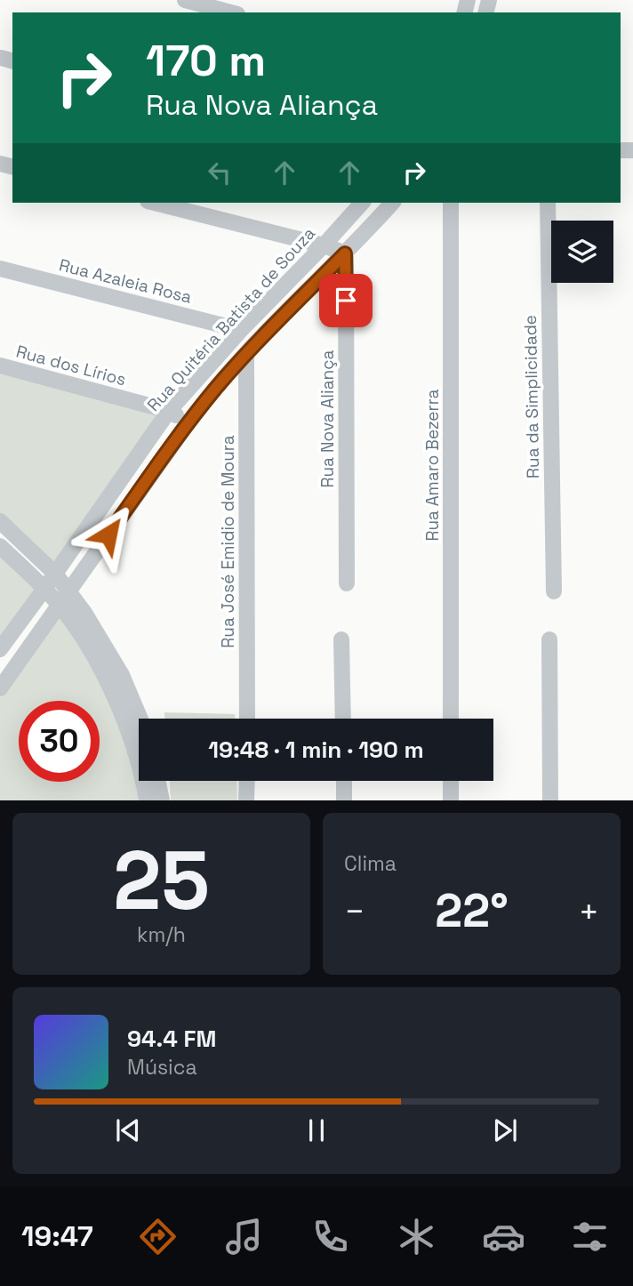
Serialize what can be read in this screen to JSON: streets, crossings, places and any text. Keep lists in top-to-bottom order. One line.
{"streets":{"street":["Rua Azaleia Rosa","Rua Quitéria Batista de Souza","Rua dos Lírios","Rua da Simplicidade","Rua Nova Aliança","Rua Amaro Bezerra","Rua José Emidio de Moura"]},"crossings":[["Rua Azaleia Rosa","Rua Quitéria Batista de Souza"],["Rua Quitéria Batista de Souza","Rua dos Lírios"],["Rua Quitéria Batista de Souza","Rua Nova Aliança"],["Rua Quitéria Batista de Souza","Rua José Emidio de Moura"]],"page":{"turn":["170 m","Rua Nova Aliança"],"limit":"30","trip":"19:48 · 1 min · 190 m","tile":[["25","km/h"],"Clima"],"heat":["−","22°","+"],"song":["94.4 FM","Música"],"tabs":"19:47"}}
